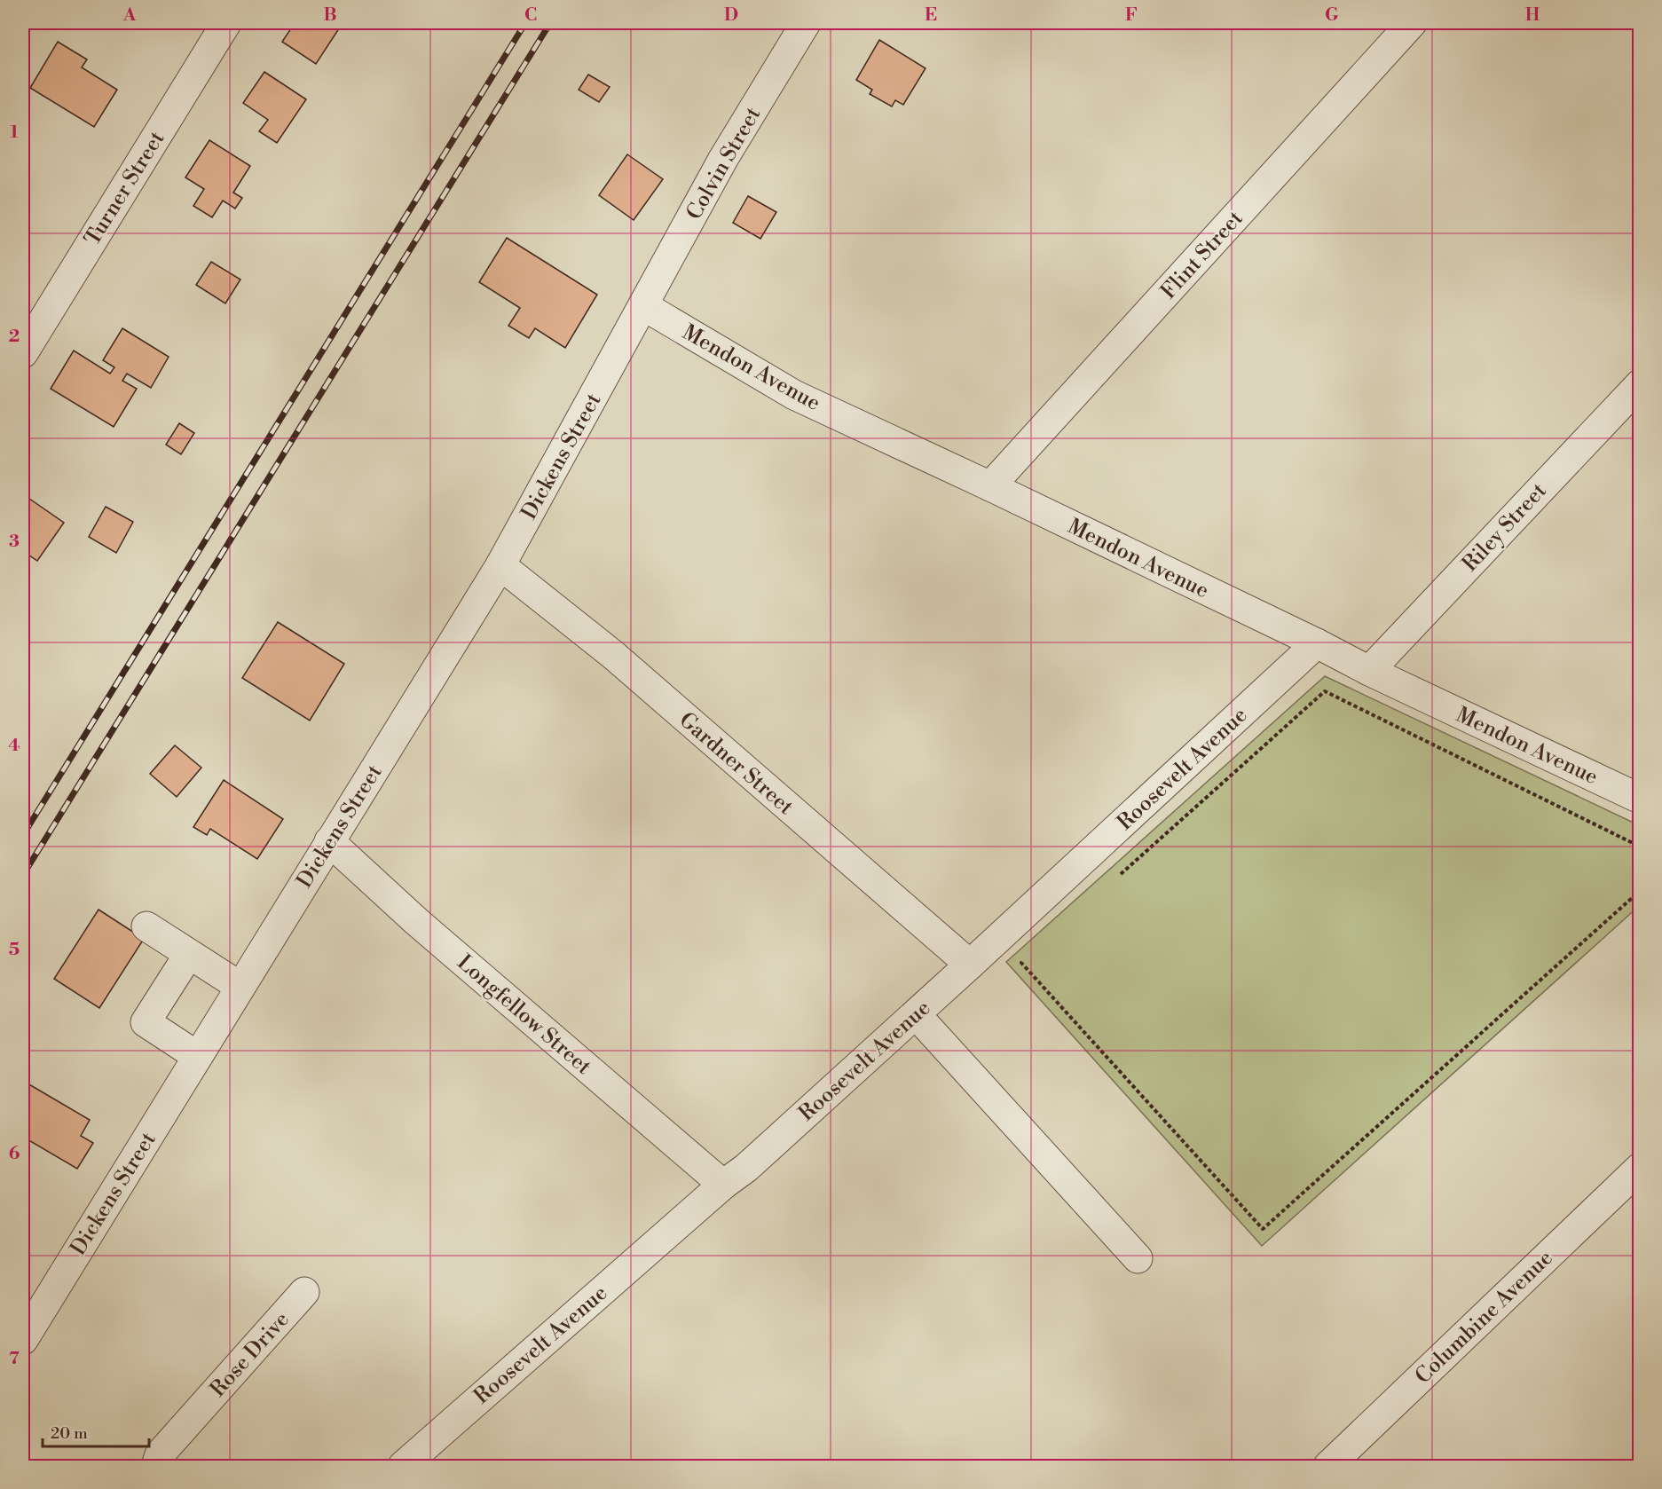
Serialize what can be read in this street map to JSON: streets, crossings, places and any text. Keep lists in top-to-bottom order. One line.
{"streets":{"street":["Colvin Street","Turner Street","Flint Street","Mendon Avenue","Dickens Street","Riley Street","Gardner Street","Roosevelt Avenue","Longfellow Street","Columbine Avenue","Rose Drive"]},"crossings":[["Colvin Street","Mendon Avenue"],["Colvin Street","Dickens Street"],["Flint Street","Mendon Avenue"],["Mendon Avenue","Dickens Street"],["Mendon Avenue","Riley Street"],["Mendon Avenue","Roosevelt Avenue"],["Dickens Street","Gardner Street"],["Dickens Street","Longfellow Street"],["Gardner Street","Roosevelt Avenue"],["Roosevelt Avenue","Longfellow Street"]],"scale_bar":"20 m","grid":{"columns":["A","B","C","D","E","F","G","H"],"rows":["1","2","3","4","5","6","7"]}}
